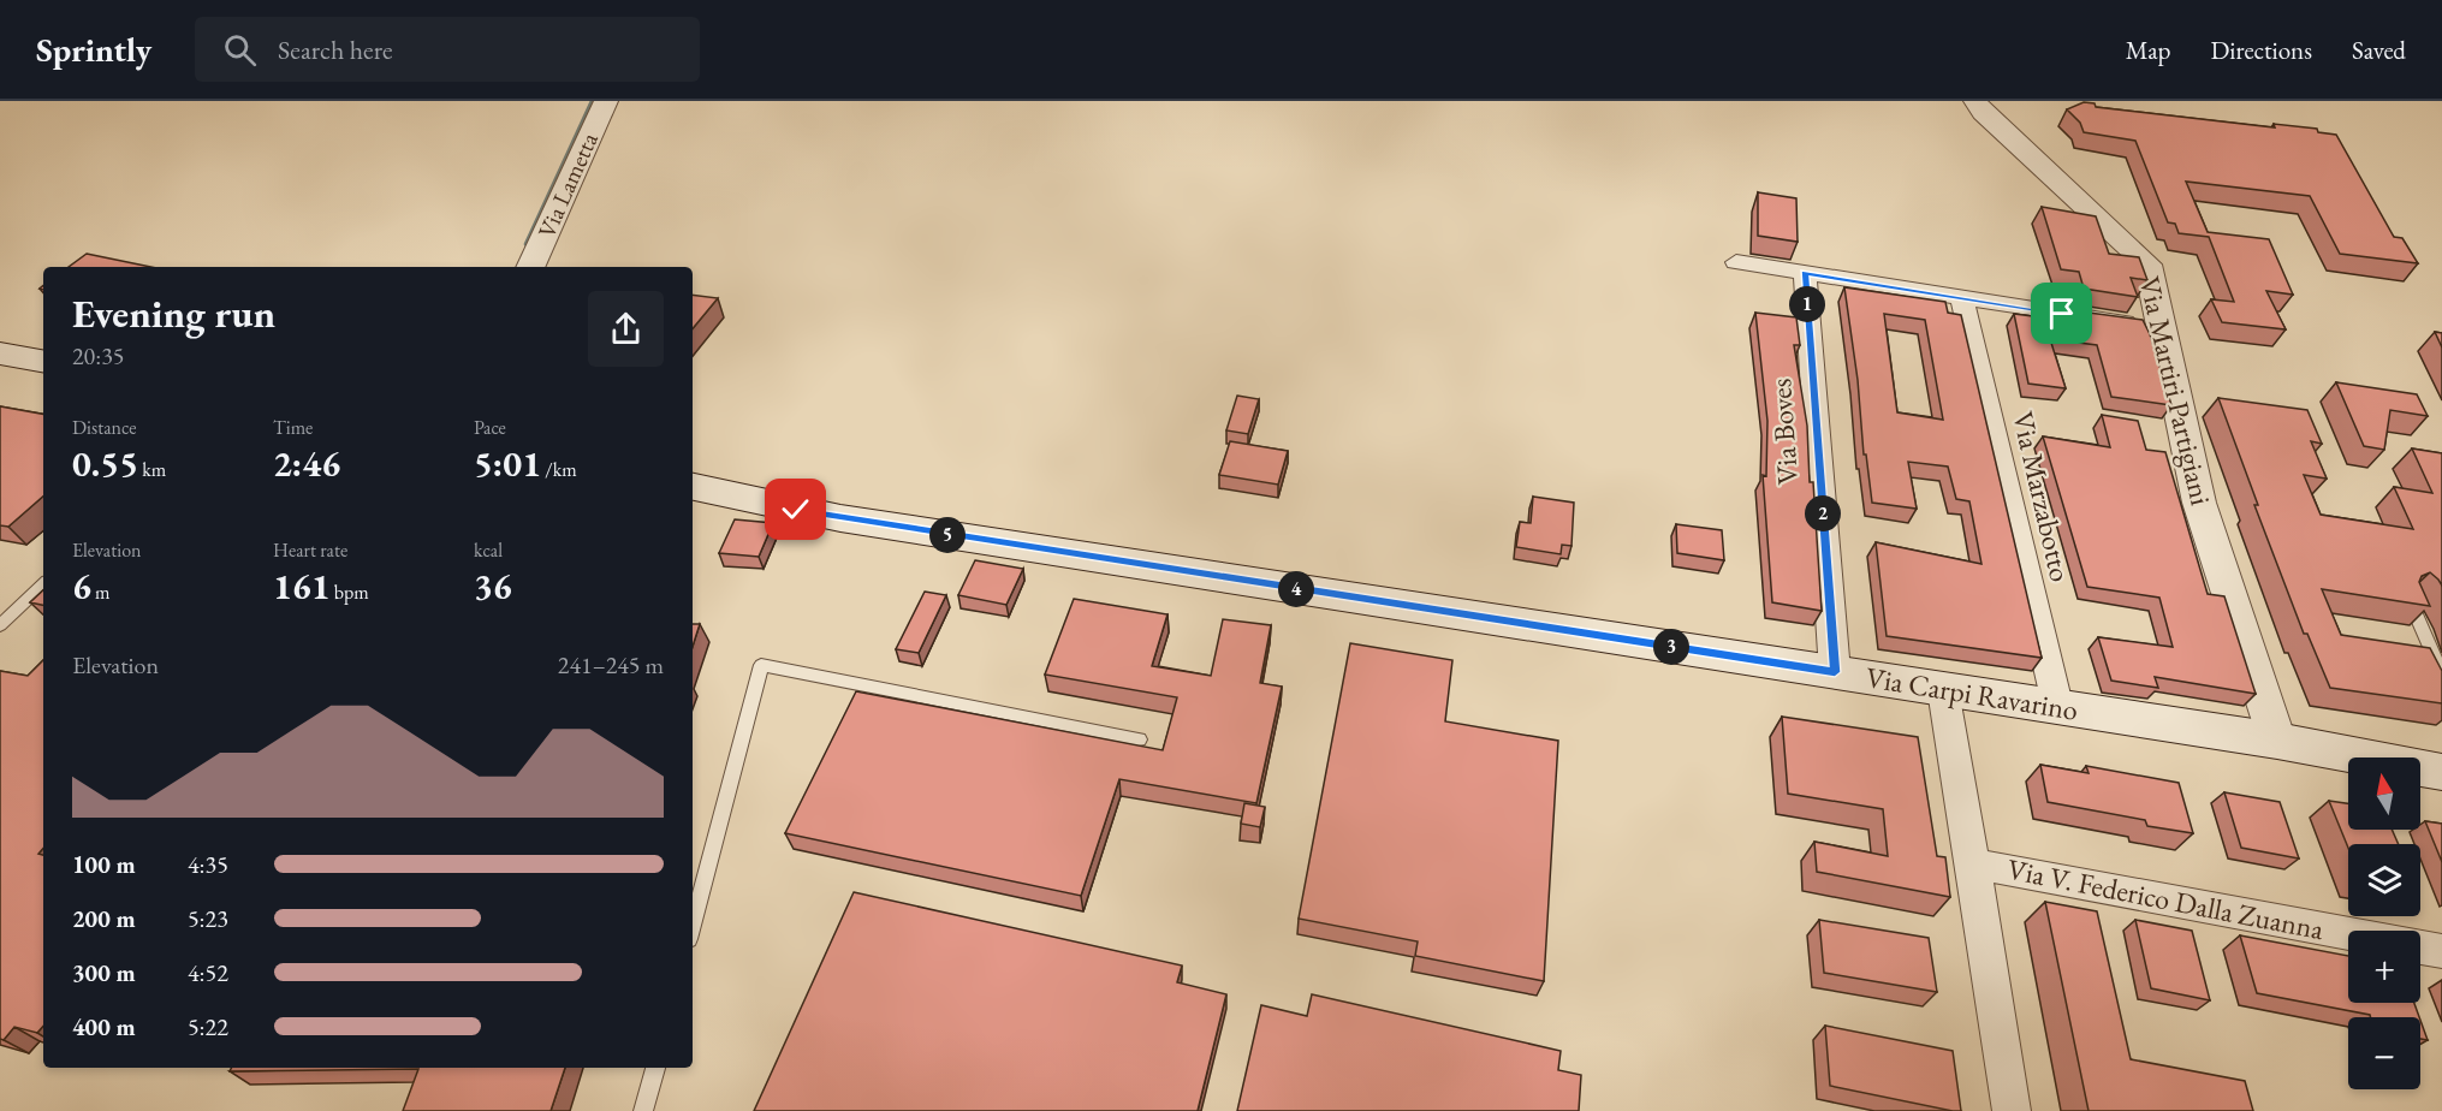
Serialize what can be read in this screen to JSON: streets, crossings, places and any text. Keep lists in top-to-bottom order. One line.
{"streets":{"main road":["Via Carpi Ravarino"],"street":["Via Lametta","Via Martiri Partigiani","Via Boves","Via Marzabotto","Via V. Federico Dalla Zuanna"]},"crossings":[["Via Martiri Partigiani","Via Carpi Ravarino"],["Via Boves","Via Carpi Ravarino"],["Via Marzabotto","Via Carpi Ravarino"]],"north":"top","page":{"header":"Sprintly","search":"Search here","nav":["Map","Directions","Saved"],"heading":["Evening run","20:35"],"pins":["1","2","5","4","3"],"stats":[["Distance","0.55 km"],["Time","2:46"],["Pace","5:01 /km"],["Elevation","6 m"],["Heart rate","161 bpm"],["kcal","36"]],"chart":["Elevation","241–245 m"],"map_buttons":["+","−"],"list":[{"name":"100 m","note":"4:35"},{"name":"200 m","note":"5:23"},{"name":"300 m","note":"4:52"},{"name":"400 m","note":"5:22"}]}}
